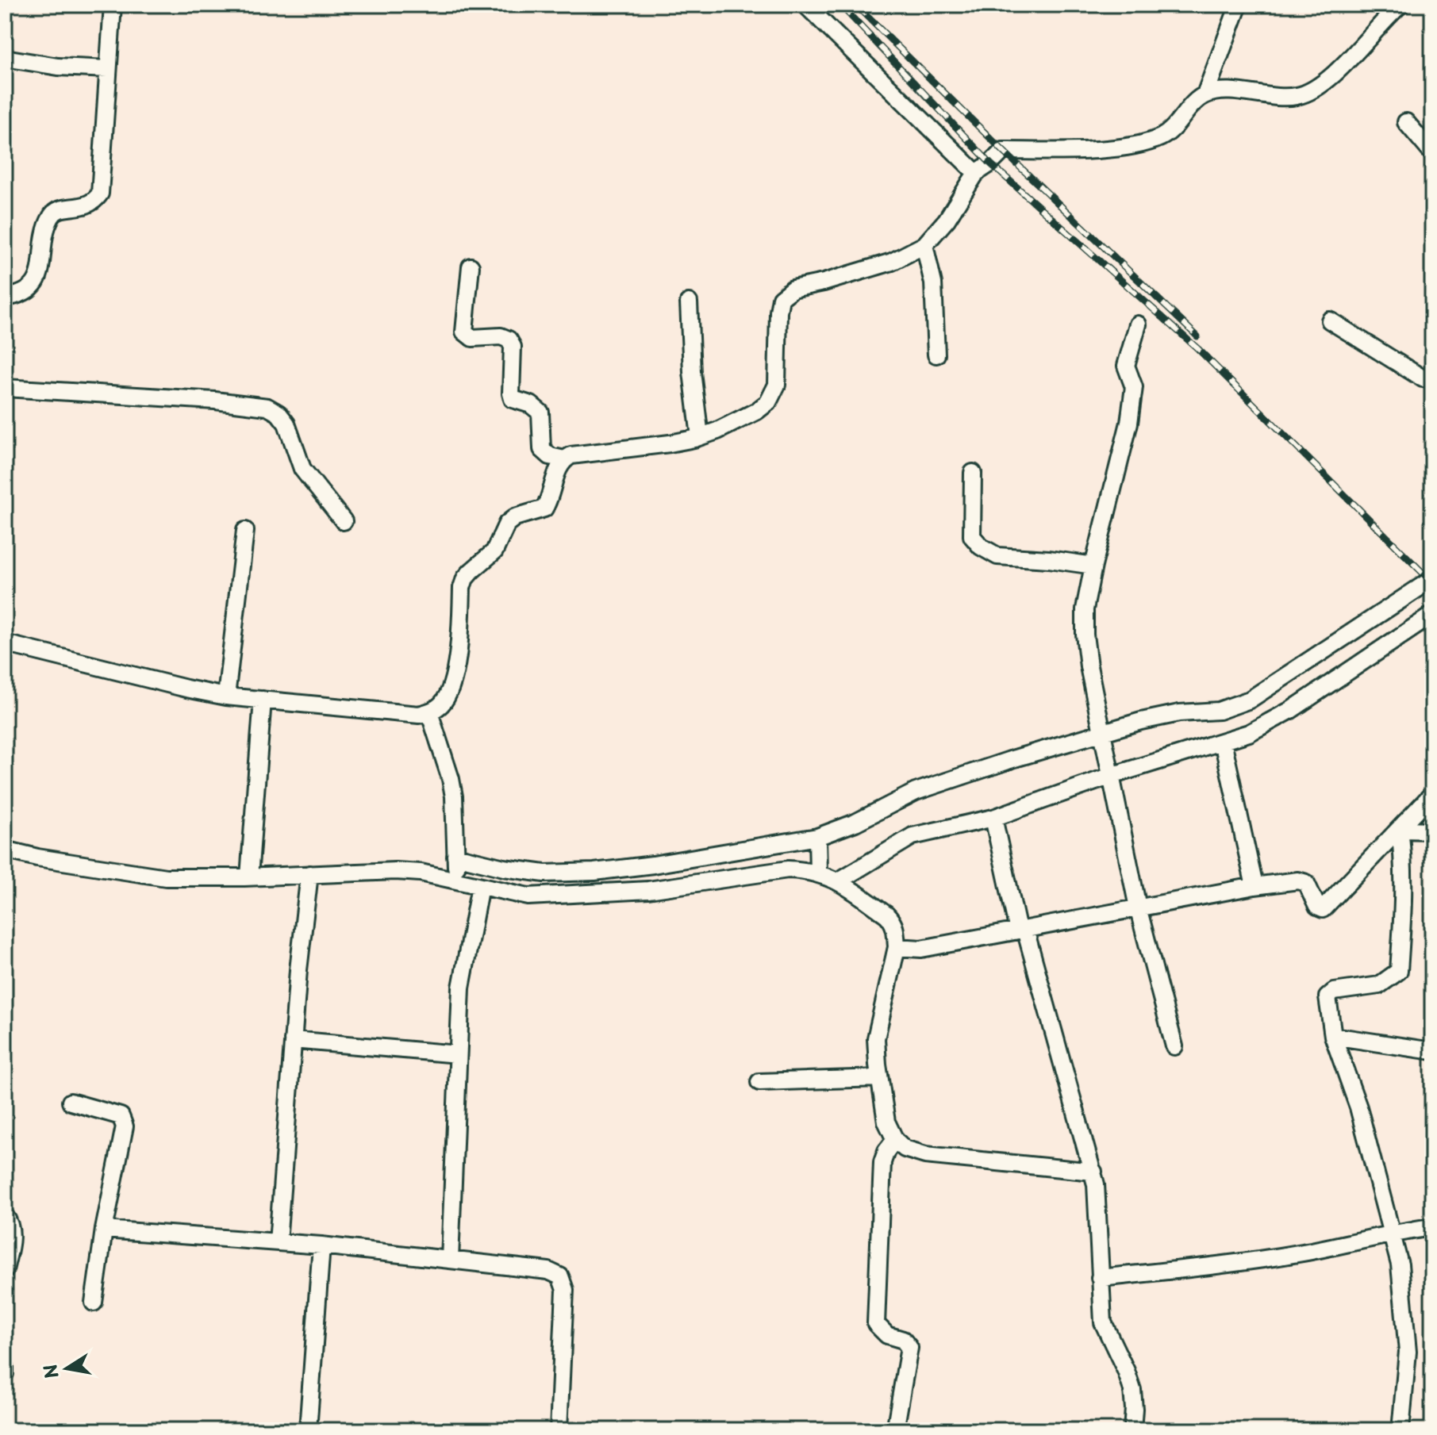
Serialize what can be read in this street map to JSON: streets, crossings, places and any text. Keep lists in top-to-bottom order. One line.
{"north":"left"}
